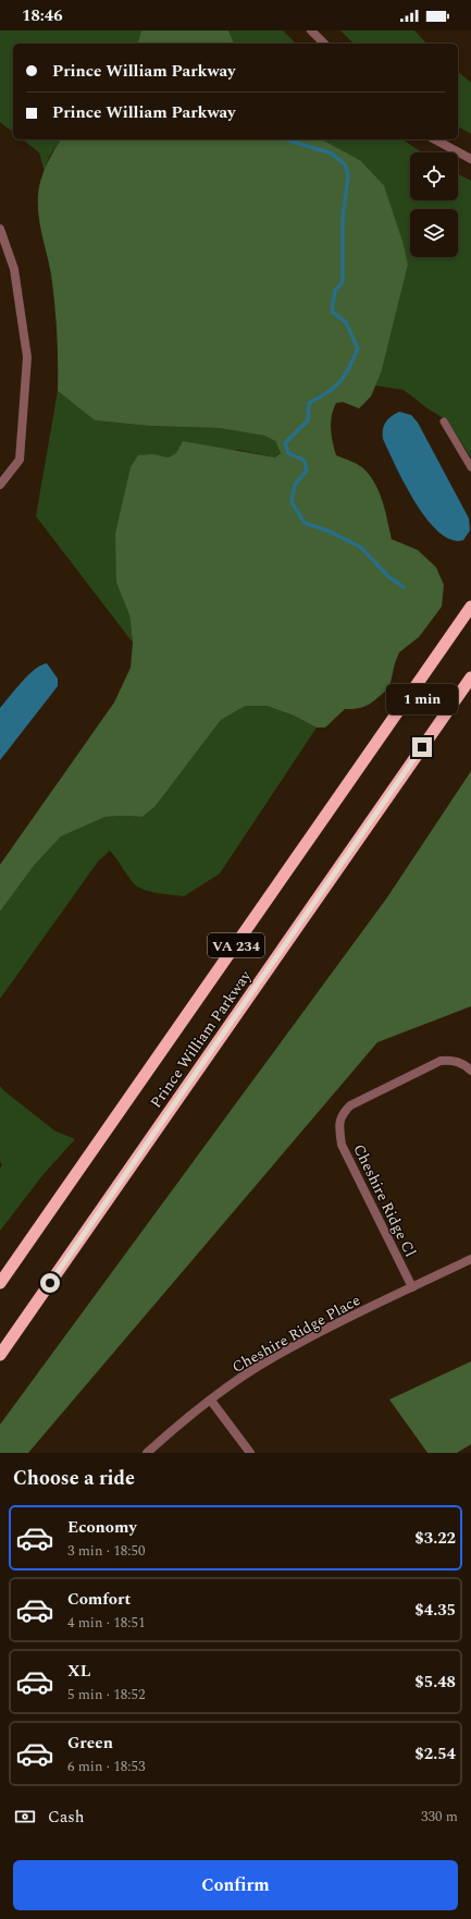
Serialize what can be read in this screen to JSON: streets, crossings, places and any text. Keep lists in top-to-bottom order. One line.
{"streets":{"highway":["VA 234","Prince William Parkway"],"street":["Cheshire Ridge Cl","Cheshire Ridge Place"]},"crossings":[["Cheshire Ridge Cl","Cheshire Ridge Place"]],"page":{"status":"18:46","banner":["Prince William Parkway","Prince William Parkway"],"bubble":"1 min","heading":"Choose a ride","list":[{"name":"Economy","note":"3 min · 18:50","value":"$3.22"},{"name":"Comfort","note":"4 min · 18:51","value":"$4.35"},{"name":"XL","note":"5 min · 18:52","value":"$5.48"},{"name":"Green","note":"6 min · 18:53","value":"$2.54"}],"pay":["Cash","330 m"],"buttons":"Confirm"}}
